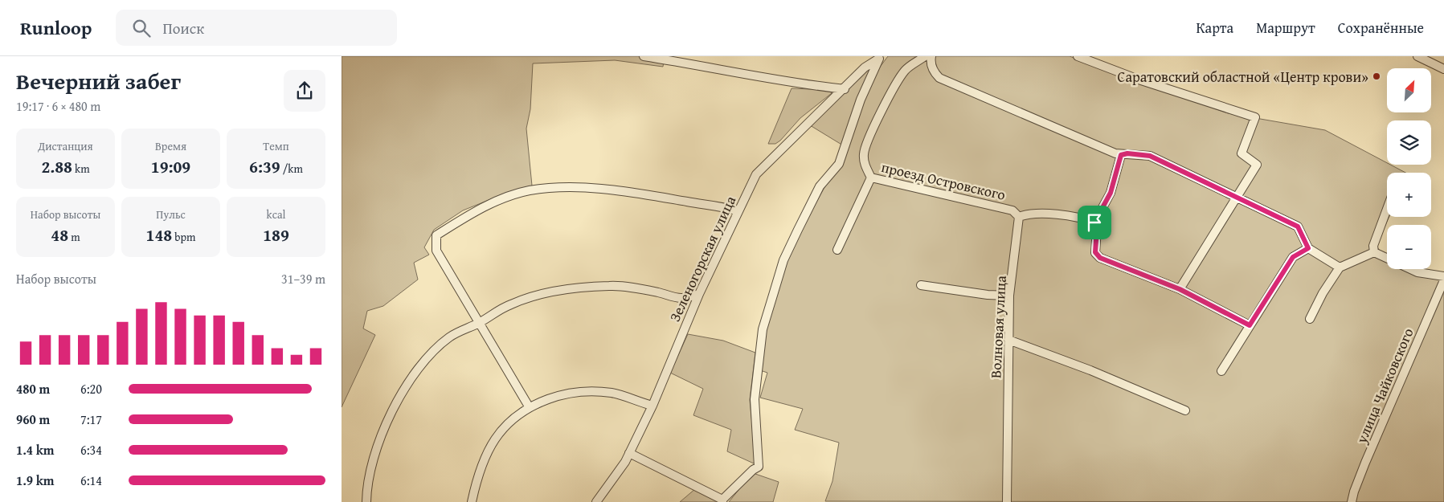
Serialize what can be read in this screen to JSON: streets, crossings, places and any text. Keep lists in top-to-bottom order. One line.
{"streets":{"street":["проезд Островского","Зеленогорская улица","Волновая улица","улица Чайковского"]},"crossings":[["проезд Островского","Волновая улица"]],"places":["Саратовский областной «Центр крови»"],"north":"top right","page":{"header":"Runloop","search":"Поиск","nav":["Карта","Маршрут","Сохранённые"],"heading":["Вечерний забег","19:17 · 6 × 480 m"],"map_buttons":["+","−"],"stats":[["Дистанция","2.88 km"],["Время","19:09"],["Темп","6:39 /km"],["Набор высоты","48 m"],["Пульс","148 bpm"],["kcal","189"]],"chart":["Набор высоты","31–39 m"],"list":[{"name":"480 m","note":"6:20"},{"name":"960 m","note":"7:17"},{"name":"1.4 km","note":"6:34"},{"name":"1.9 km","note":"6:14"}]}}
